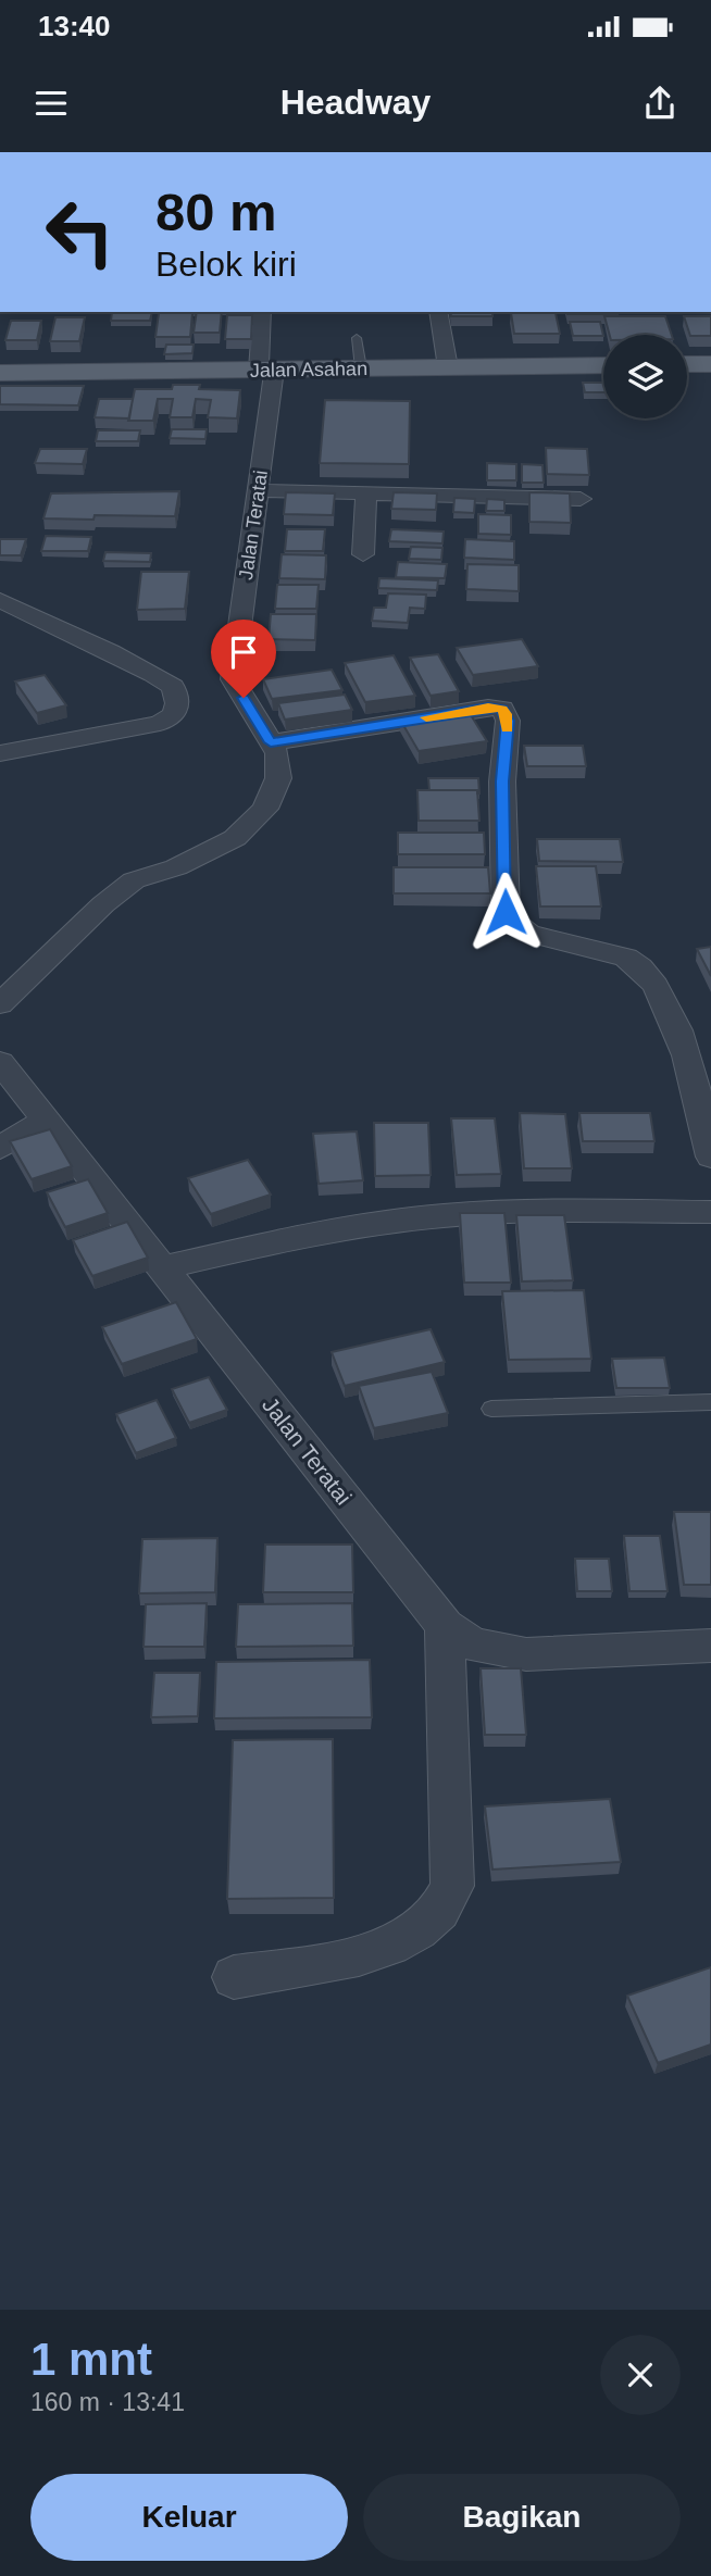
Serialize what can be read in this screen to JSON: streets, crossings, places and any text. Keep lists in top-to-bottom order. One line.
{"streets":{"main road":["Jalan Asahan"],"street":["Jalan Teratai"]},"crossings":[["Jalan Asahan","Jalan Teratai"]],"page":{"status":"13:40","header":"Headway","turn":["80 m","Belok kiri"],"heading":["1 mnt","160 m · 13:41"],"buttons":["Keluar","Bagikan"]}}
